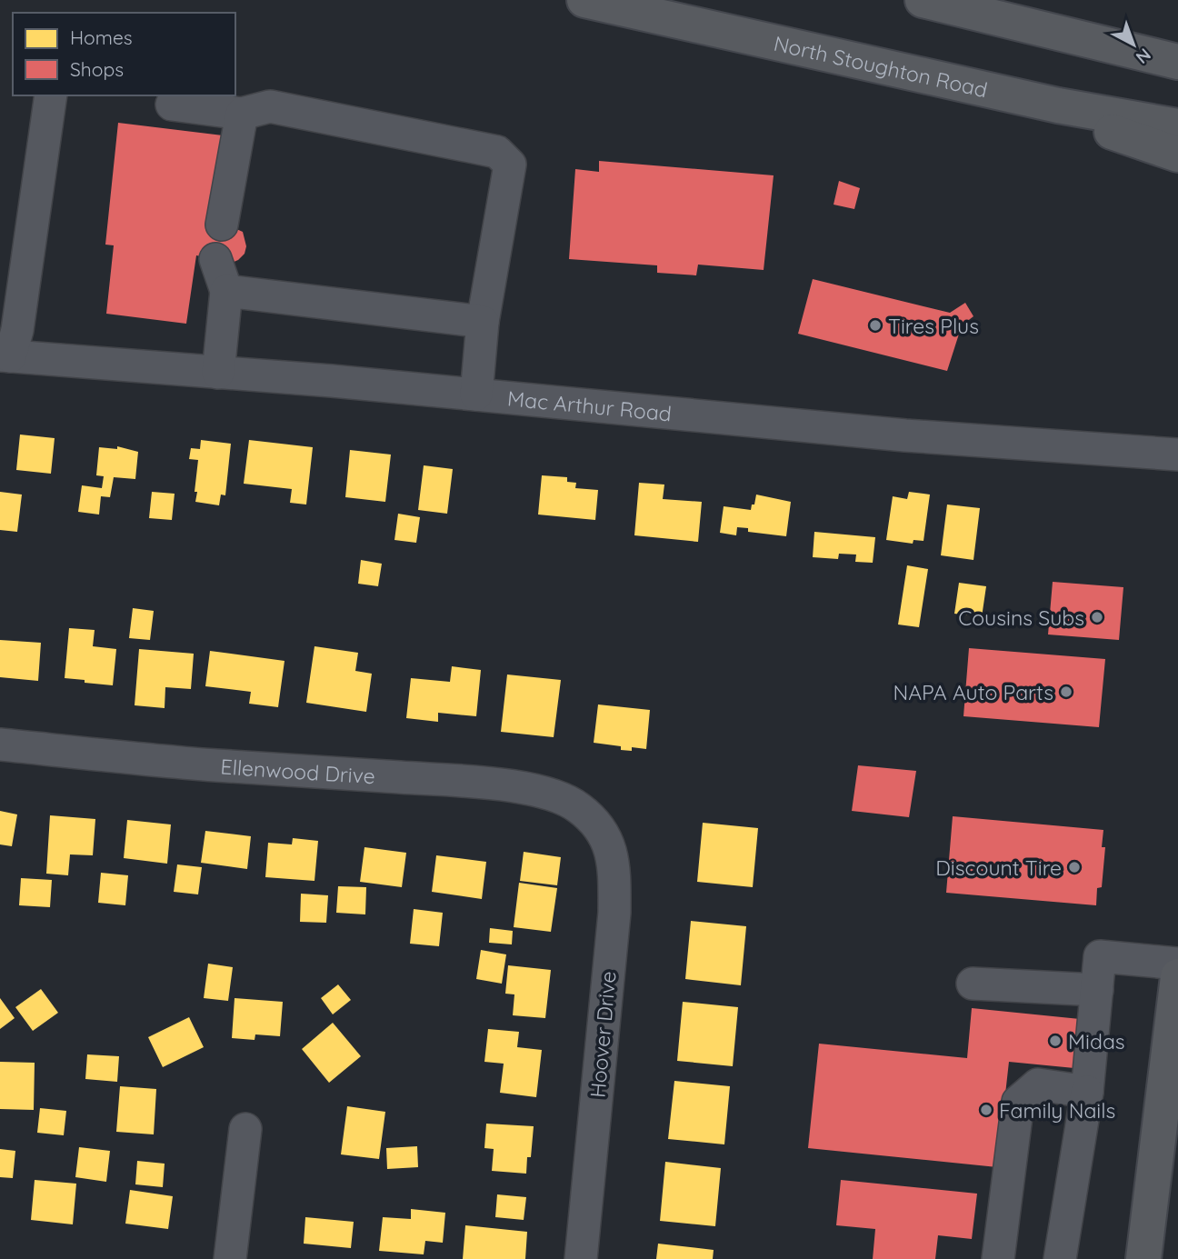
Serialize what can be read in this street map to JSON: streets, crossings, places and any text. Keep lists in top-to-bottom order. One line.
{"streets":{"main road":["North Stoughton Road"],"street":["Mac Arthur Road","Ellenwood Drive","Hoover Drive"]},"crossings":[["Ellenwood Drive","Hoover Drive"]],"places":["Tires Plus","Cousins Subs","NAPA Auto Parts","Discount Tire","Midas","Family Nails"],"legend":["Homes","Shops"],"north":"bottom right"}
